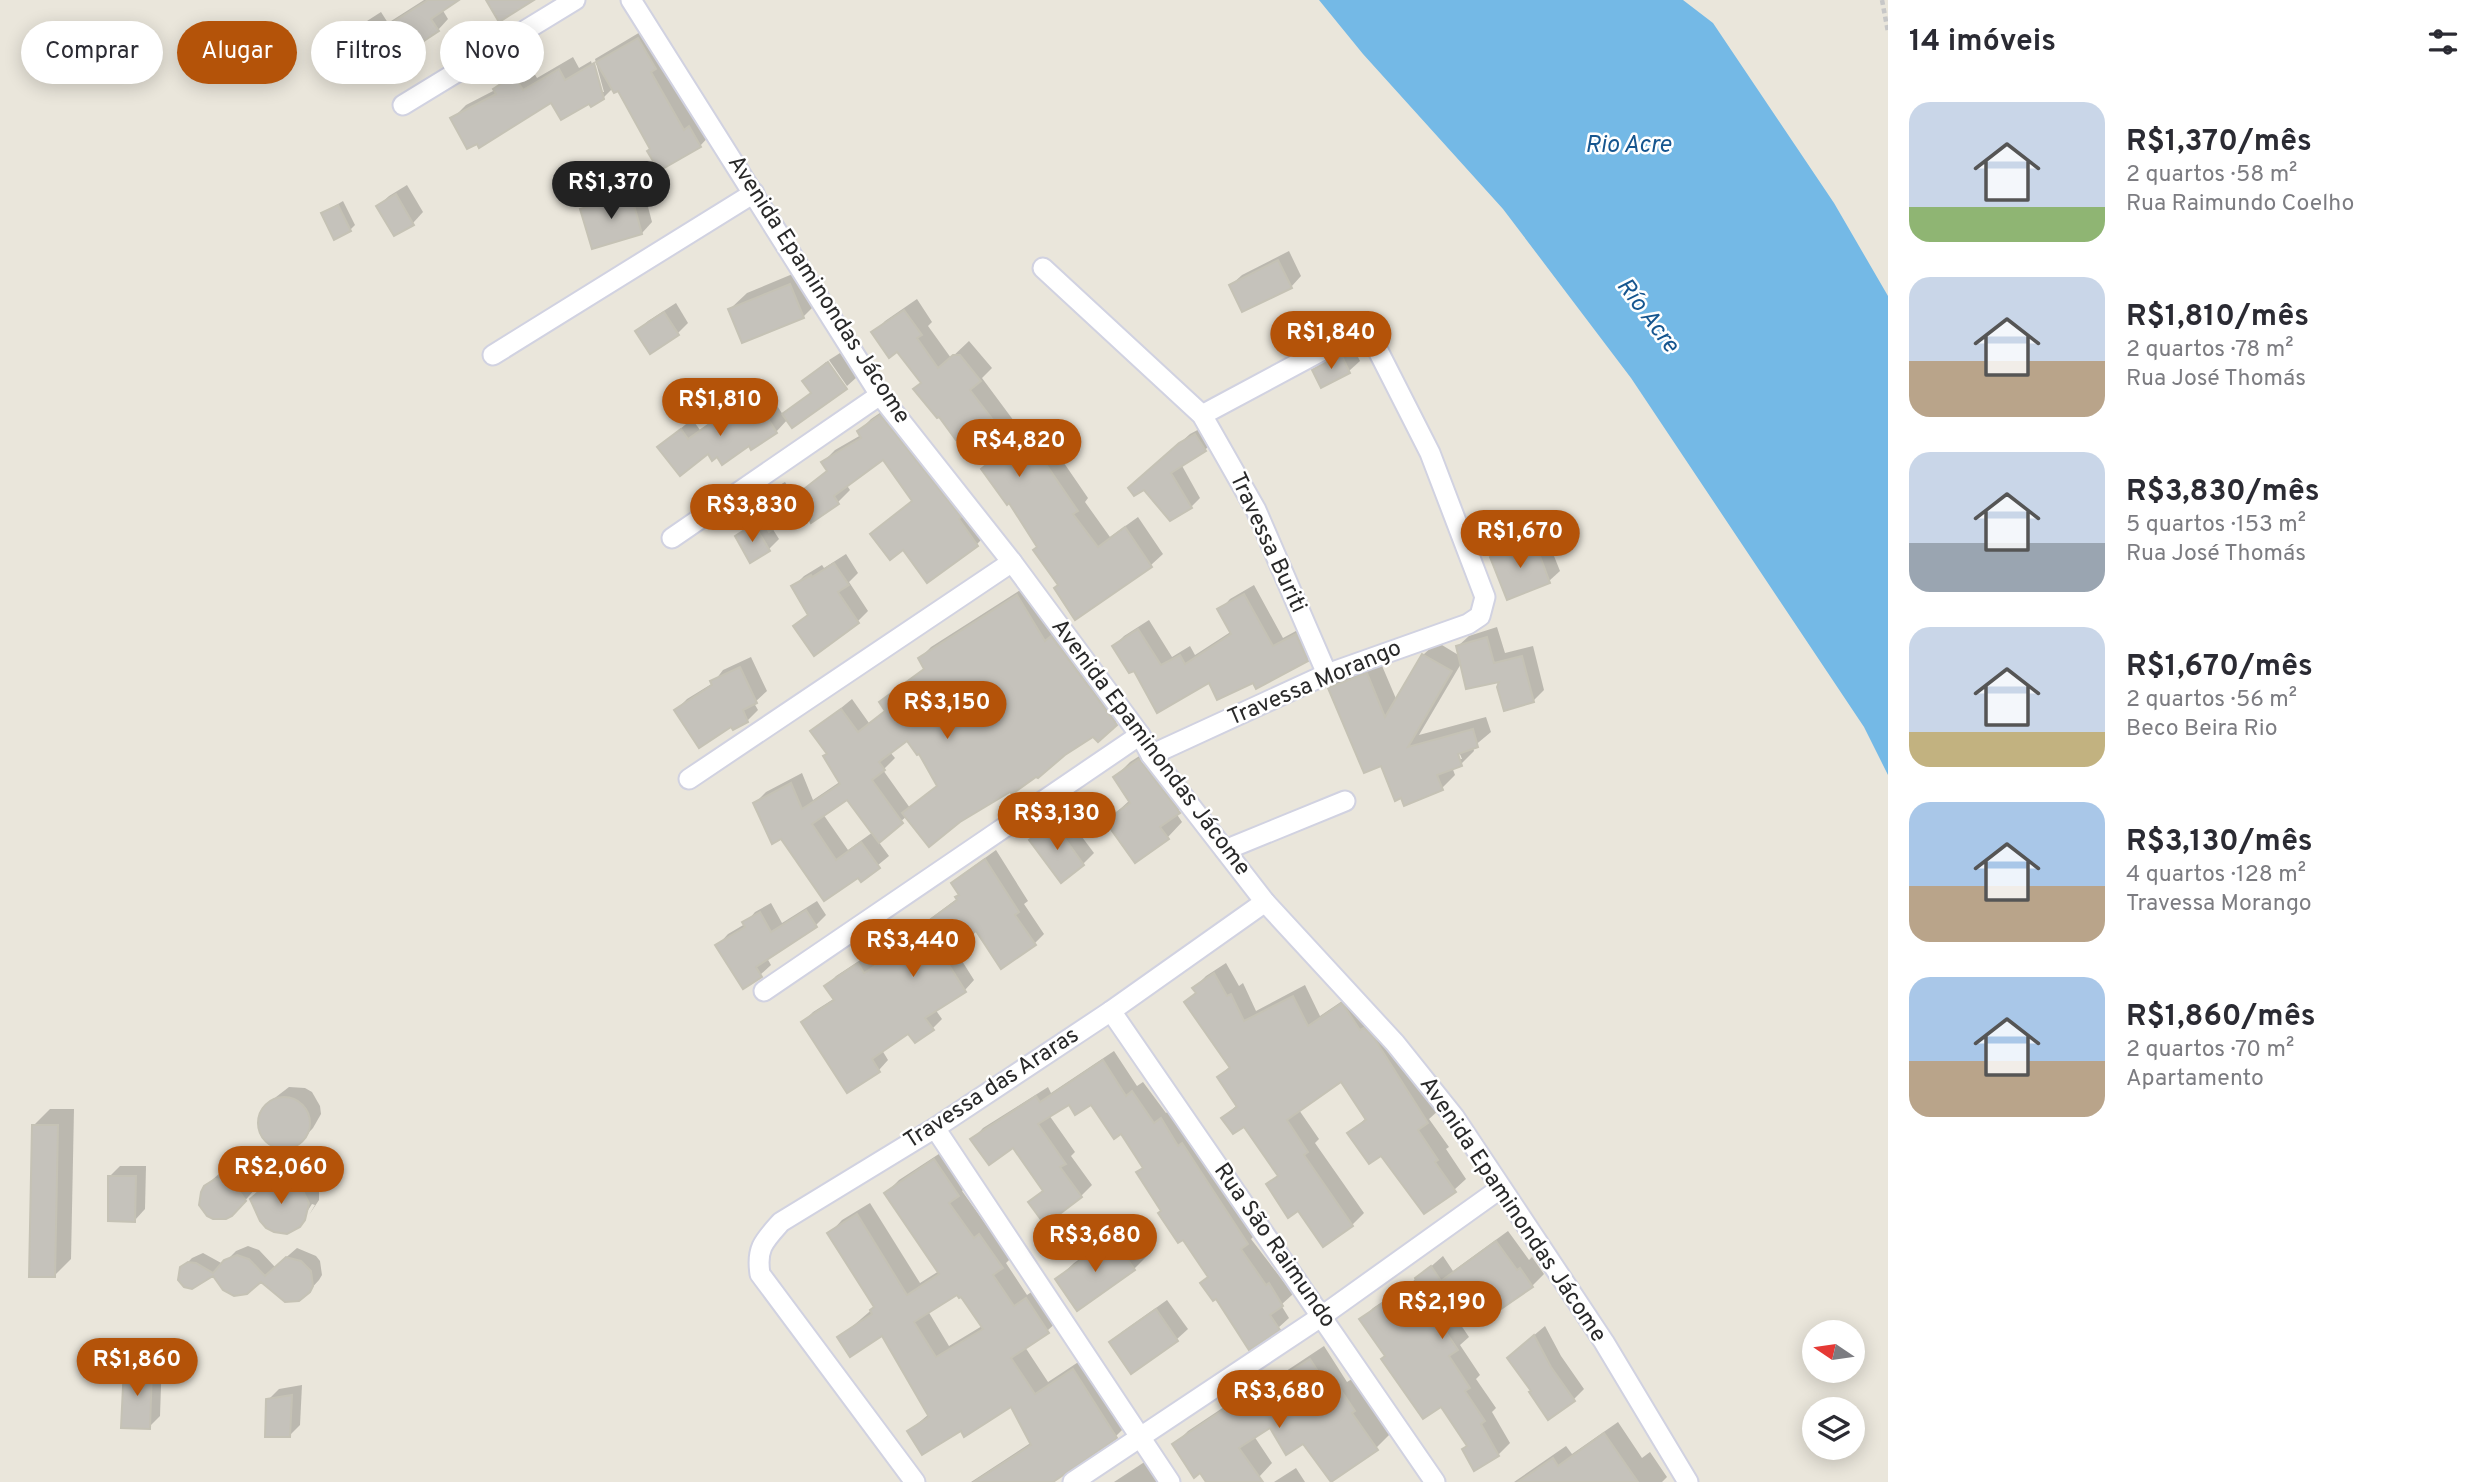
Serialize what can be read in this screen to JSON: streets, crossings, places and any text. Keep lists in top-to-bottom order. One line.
{"streets":{"street":["Avenida Epaminondas Jácome","Travessa Buriti","Travessa Morango","Travessa das Araras","Rua São Raimundo"]},"crossings":[["Avenida Epaminondas Jácome","Travessa Morango"],["Avenida Epaminondas Jácome","Travessa das Araras"],["Travessa Buriti","Travessa Morango"],["Travessa das Araras","Rua São Raimundo"]],"water":["Rio Acre","Río Acre"],"north":"left","page":{"heading":"14 imóveis","chip":["Comprar","Alugar","Filtros","Novo"],"list":[{"name":"R$1,370/mês","note":"2 quartos · 58 m² · Rua Raimundo Coelho"},{"name":"R$1,810/mês","note":"2 quartos · 78 m² · Rua José Thomás"},{"name":"R$3,830/mês","note":"5 quartos · 153 m² · Rua José Thomás"},{"name":"R$1,670/mês","note":"2 quartos · 56 m² · Beco Beira Rio"},{"name":"R$3,130/mês","note":"4 quartos · 128 m² · Travessa Morango"},{"name":"R$1,860/mês","note":"2 quartos · 70 m² · Apartamento"}],"price":["R$1,370","R$1,840","R$1,810","R$4,820","R$3,830","R$1,670","R$3,150","R$3,130","R$3,440","R$2,060","R$3,680","R$2,190","R$1,860","R$3,680"]}}
